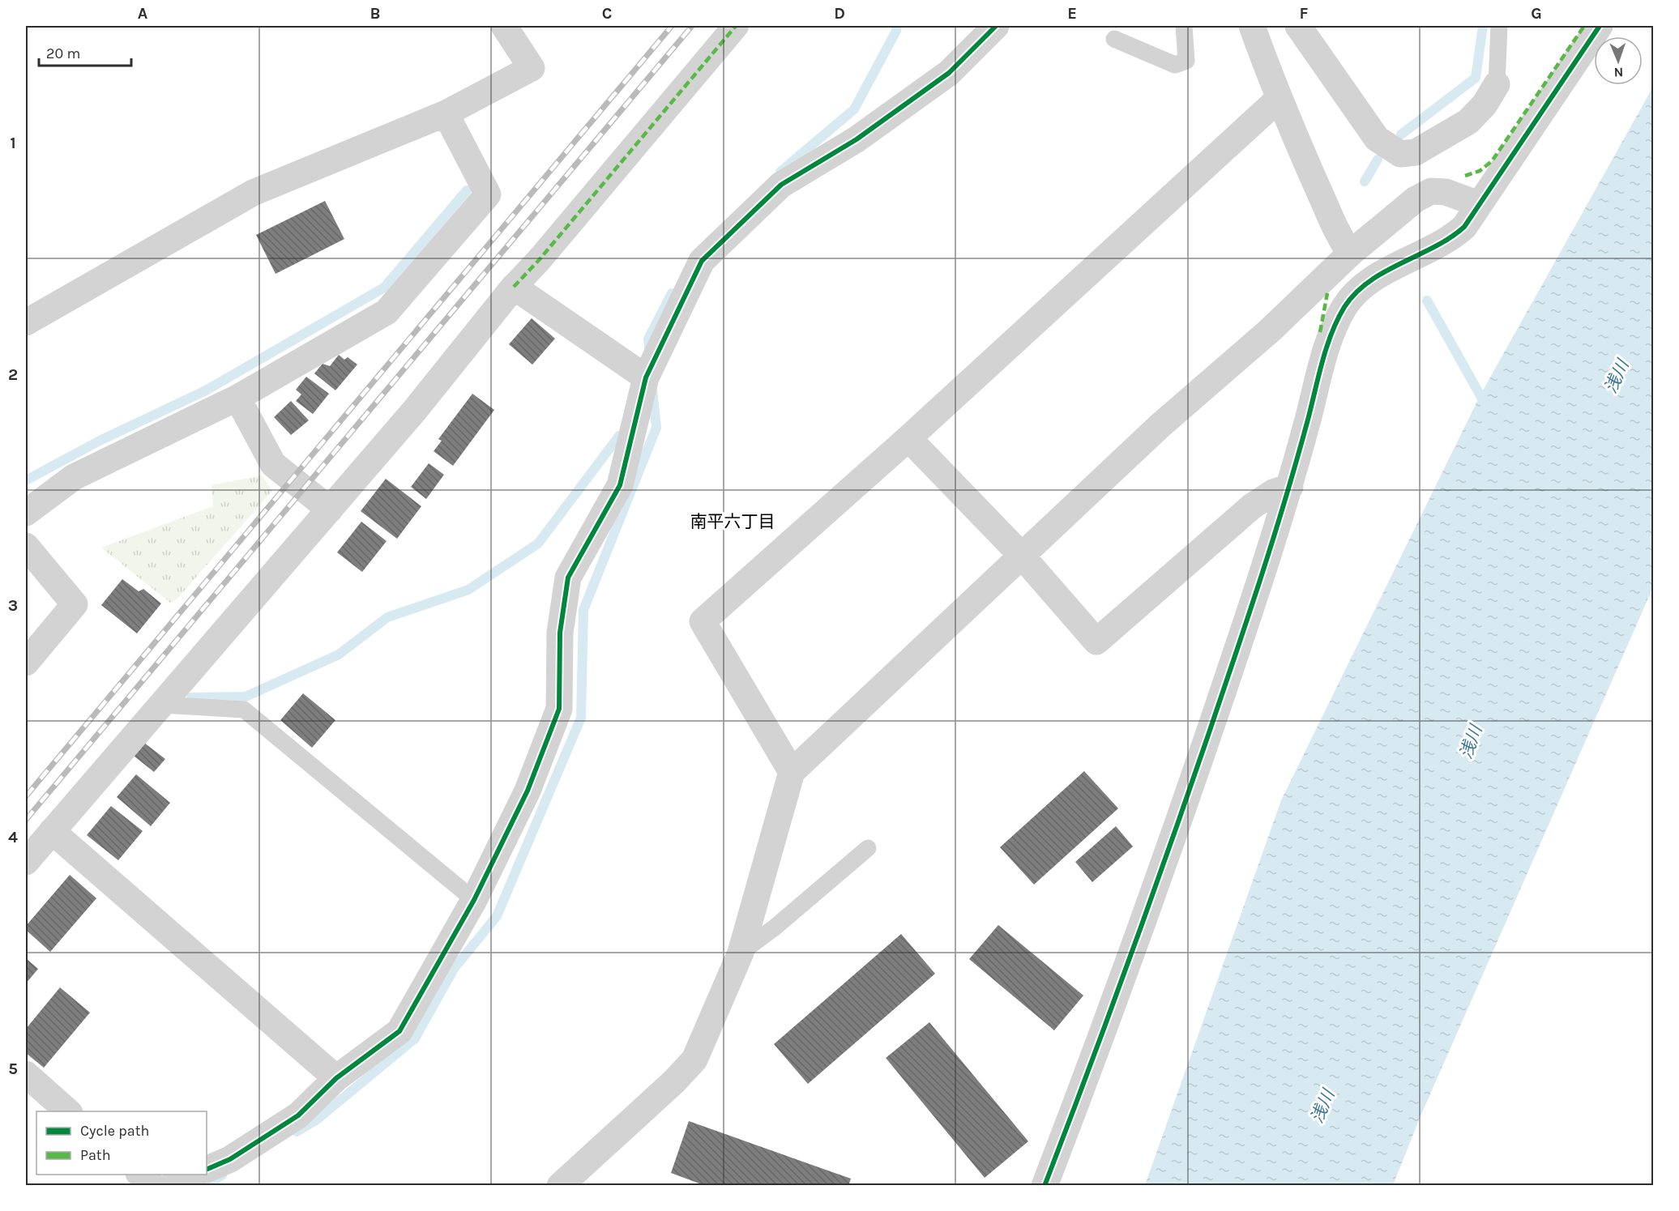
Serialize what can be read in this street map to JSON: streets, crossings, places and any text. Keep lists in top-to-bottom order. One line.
{"districts":["南平六丁目"],"water":["浅川"],"legend":["Cycle path","Path"],"scale_bar":"20 m","north":"bottom","grid":{"columns":["A","B","C","D","E","F","G"],"rows":["1","2","3","4","5"]}}
